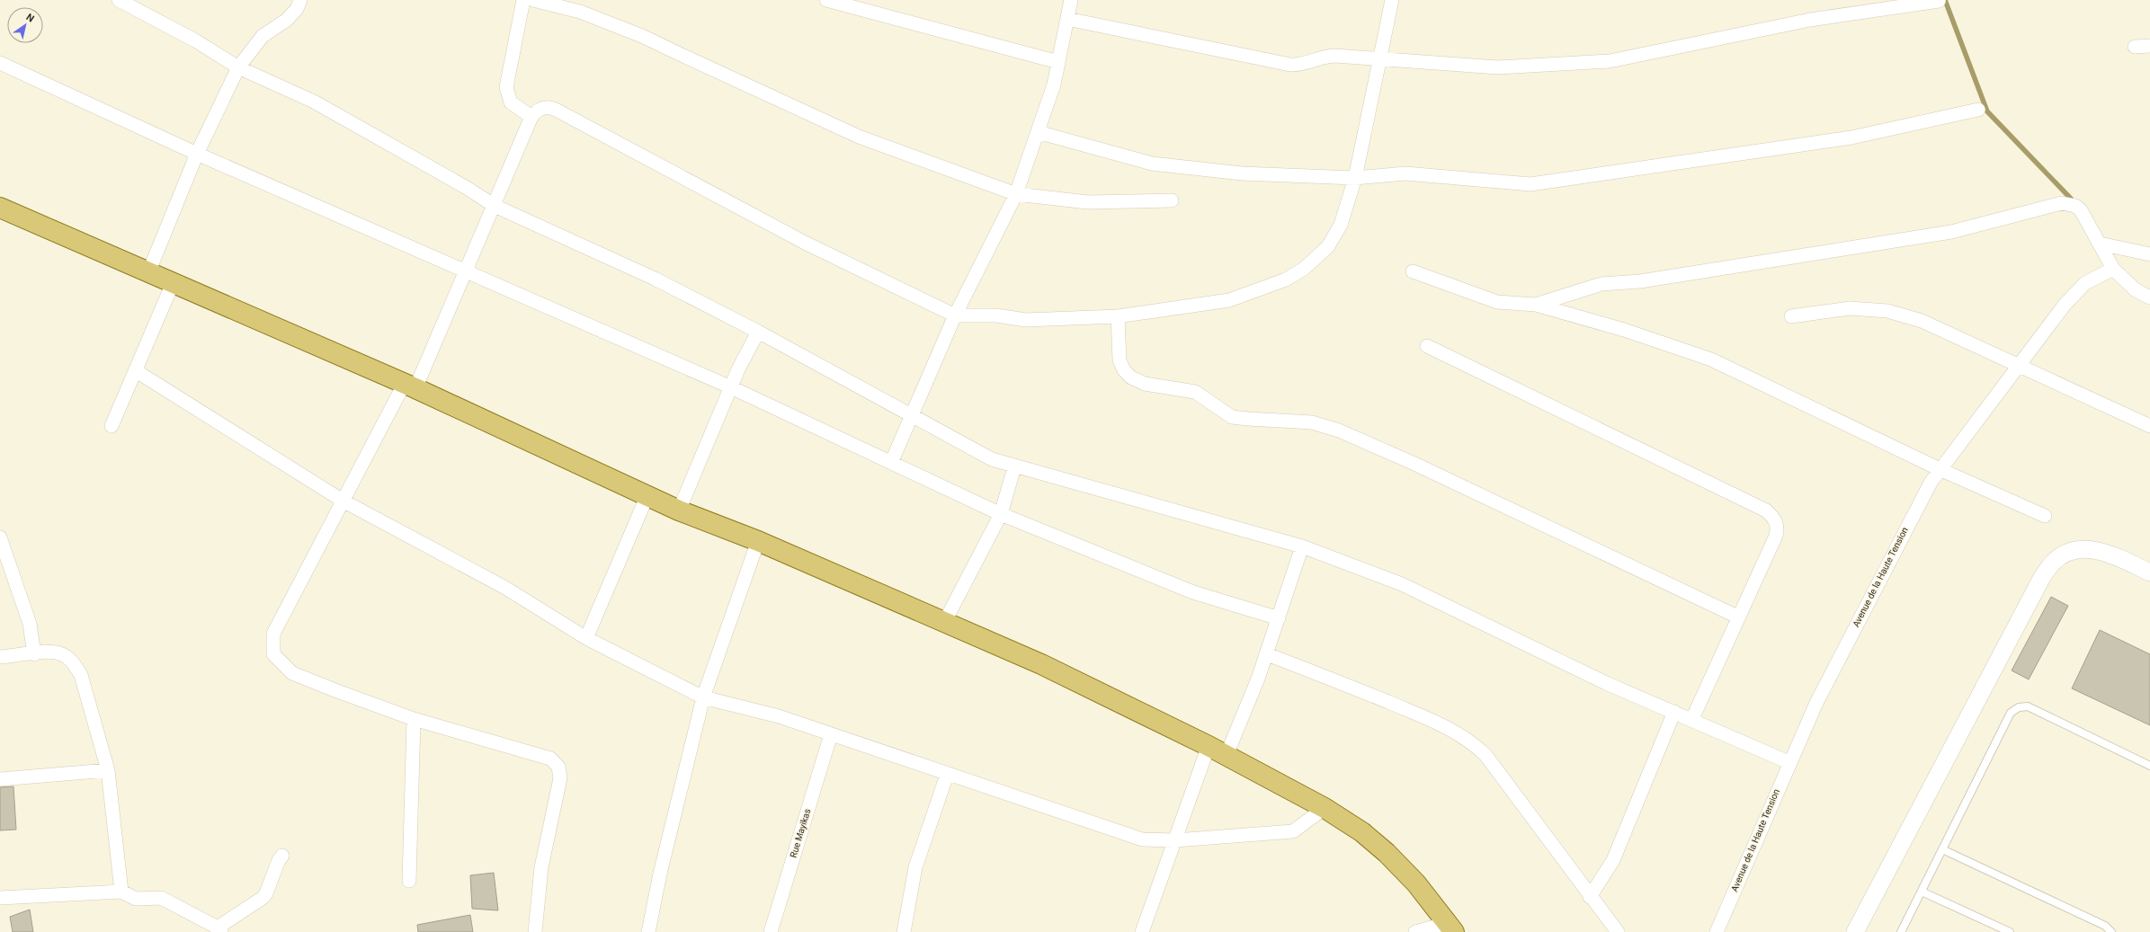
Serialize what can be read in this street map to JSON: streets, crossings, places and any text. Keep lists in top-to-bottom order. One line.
{"streets":{"street":["Avenue de la Haute Tension","Rue Mayikas"]},"north":"top right"}
